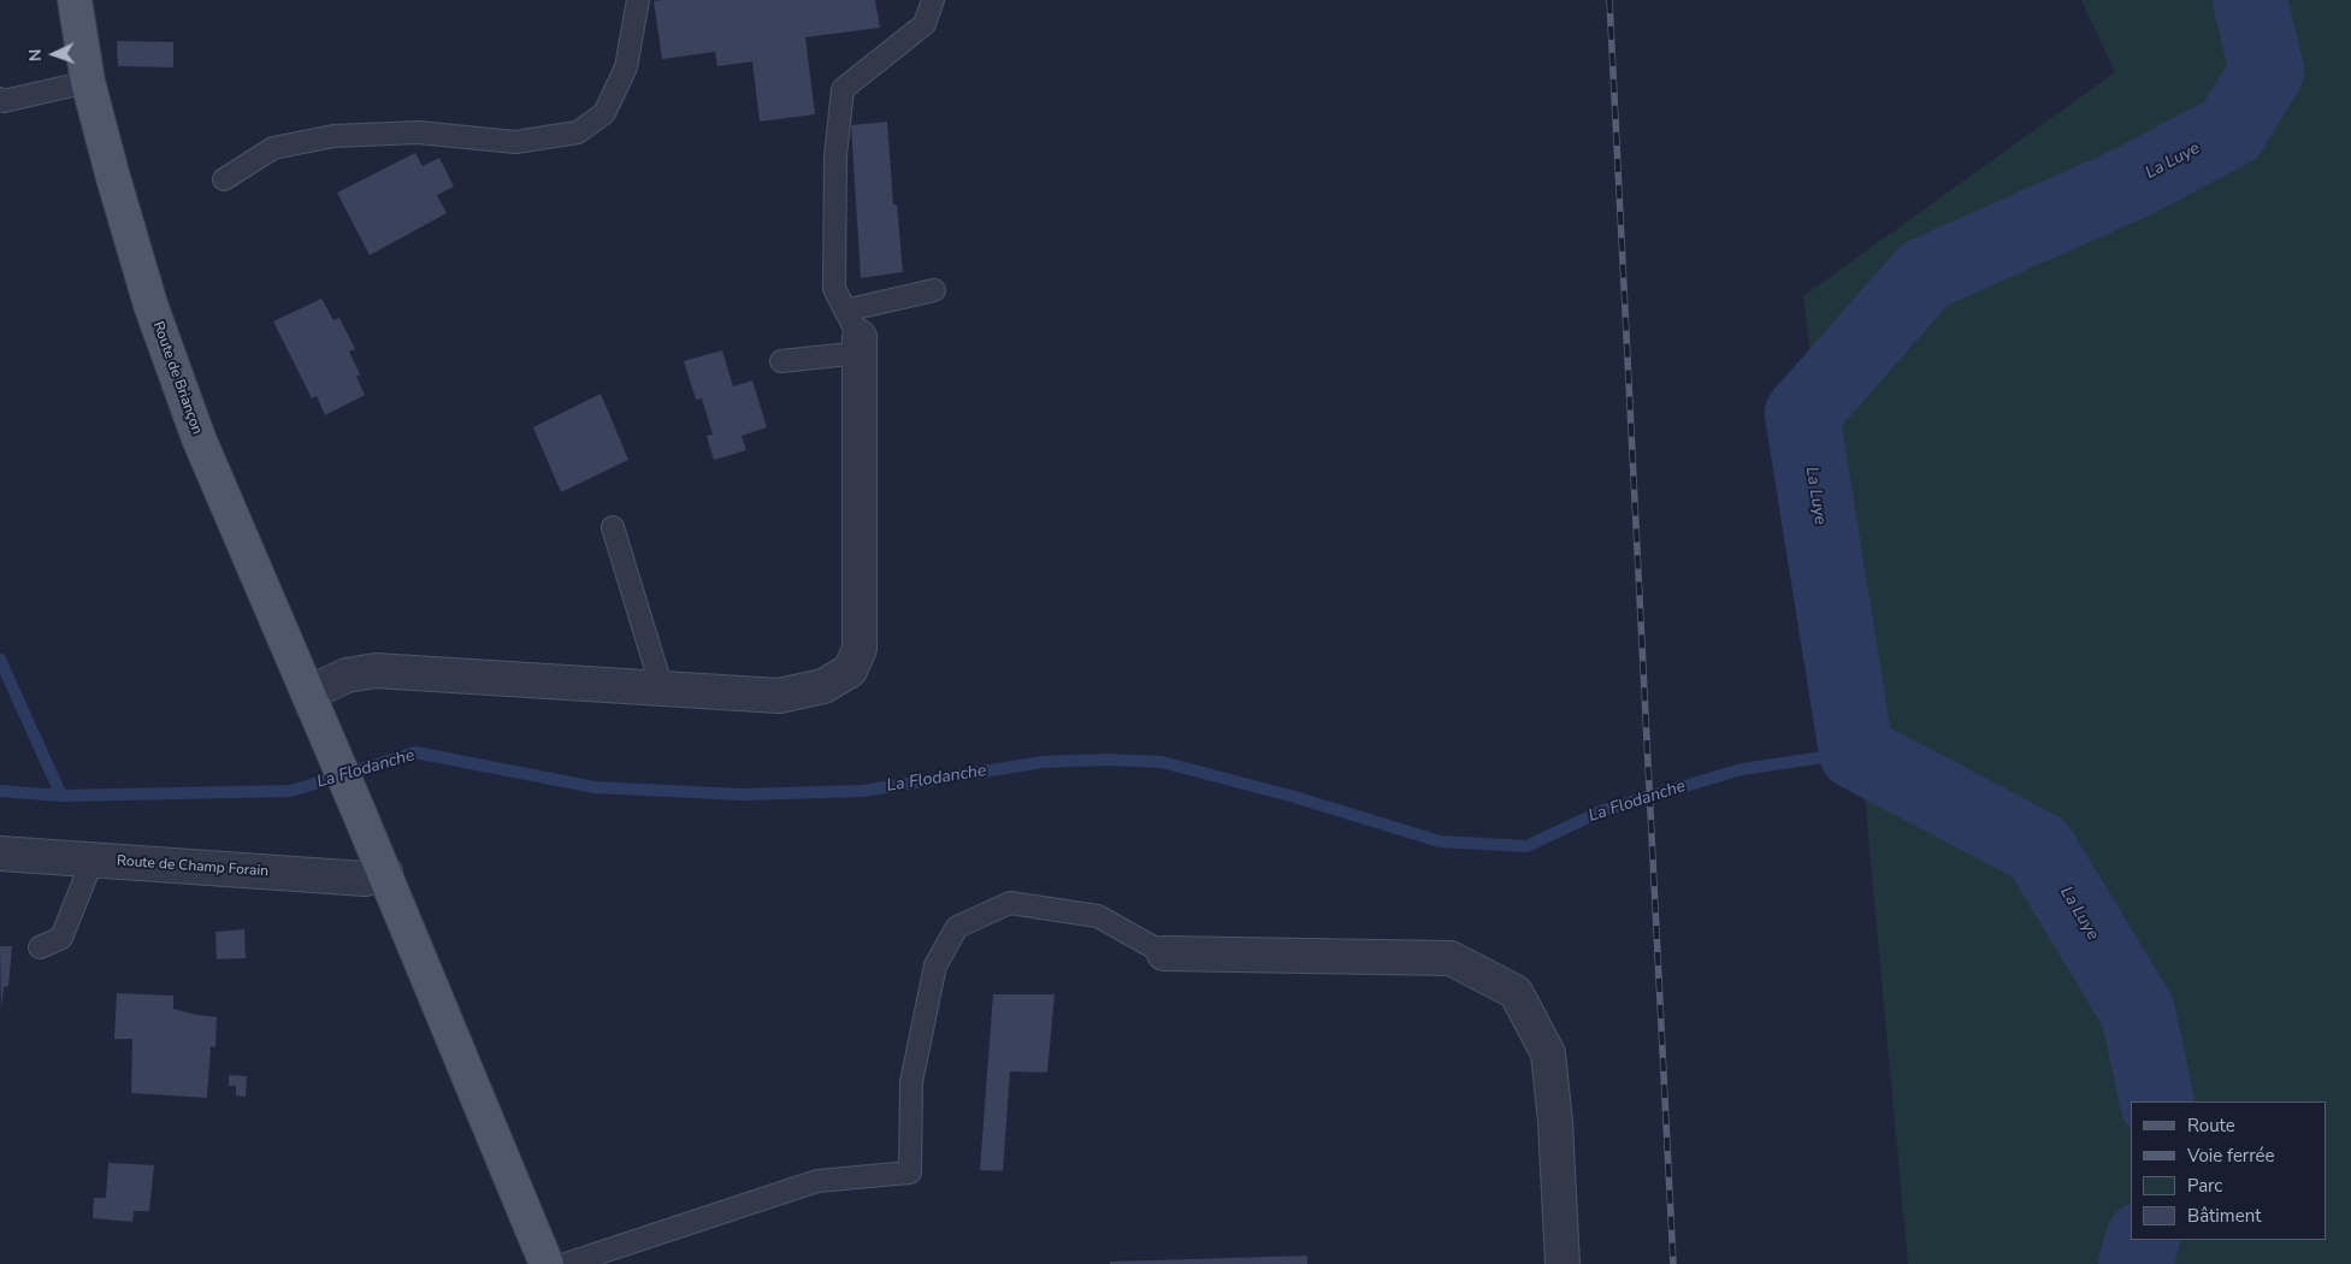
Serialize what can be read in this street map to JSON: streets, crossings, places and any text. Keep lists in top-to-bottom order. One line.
{"streets":{"main road":["Route de Briançon"],"street":["Route de Champ Forain"]},"crossings":[["Route de Briançon","Route de Champ Forain"]],"water":["La Luye","La Flodanche"],"legend":["Route","Voie ferrée","Parc","Bâtiment"],"north":"left"}
